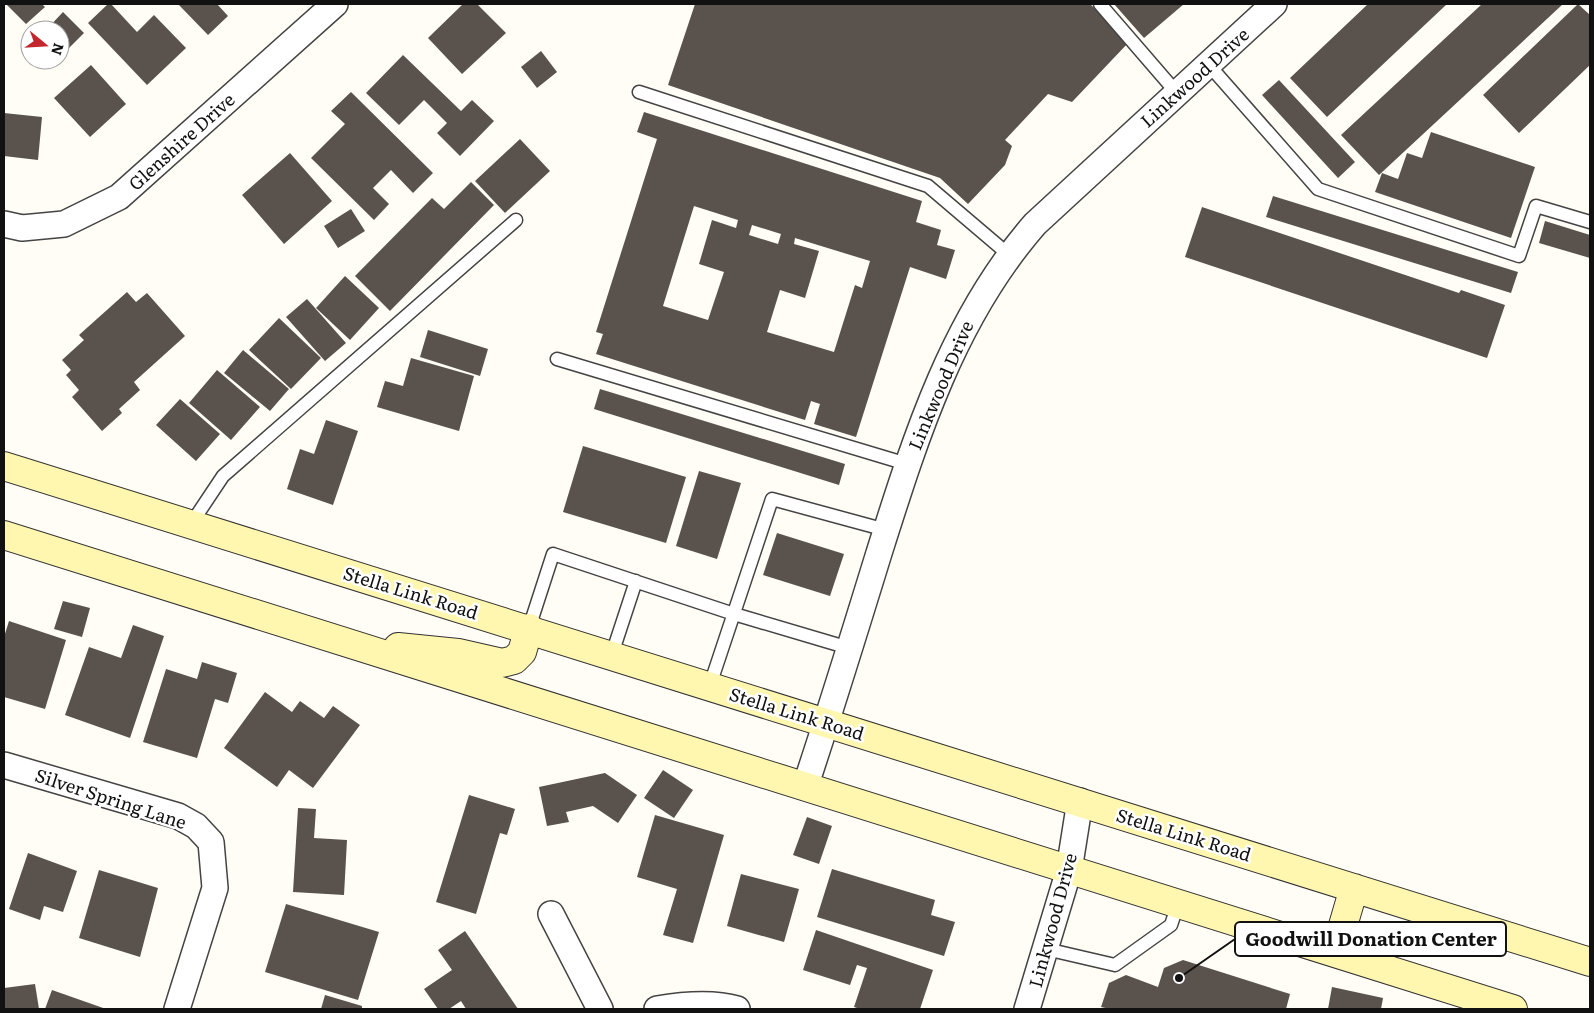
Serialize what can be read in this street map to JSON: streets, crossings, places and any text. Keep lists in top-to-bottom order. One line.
{"streets":{"main road":["Stella Link Road"],"street":["Linkwood Drive","Glenshire Drive","Silver Spring Lane"]},"crossings":[["Linkwood Drive","Stella Link Road"]],"places":["Goodwill Donation Center"],"north":"right"}
